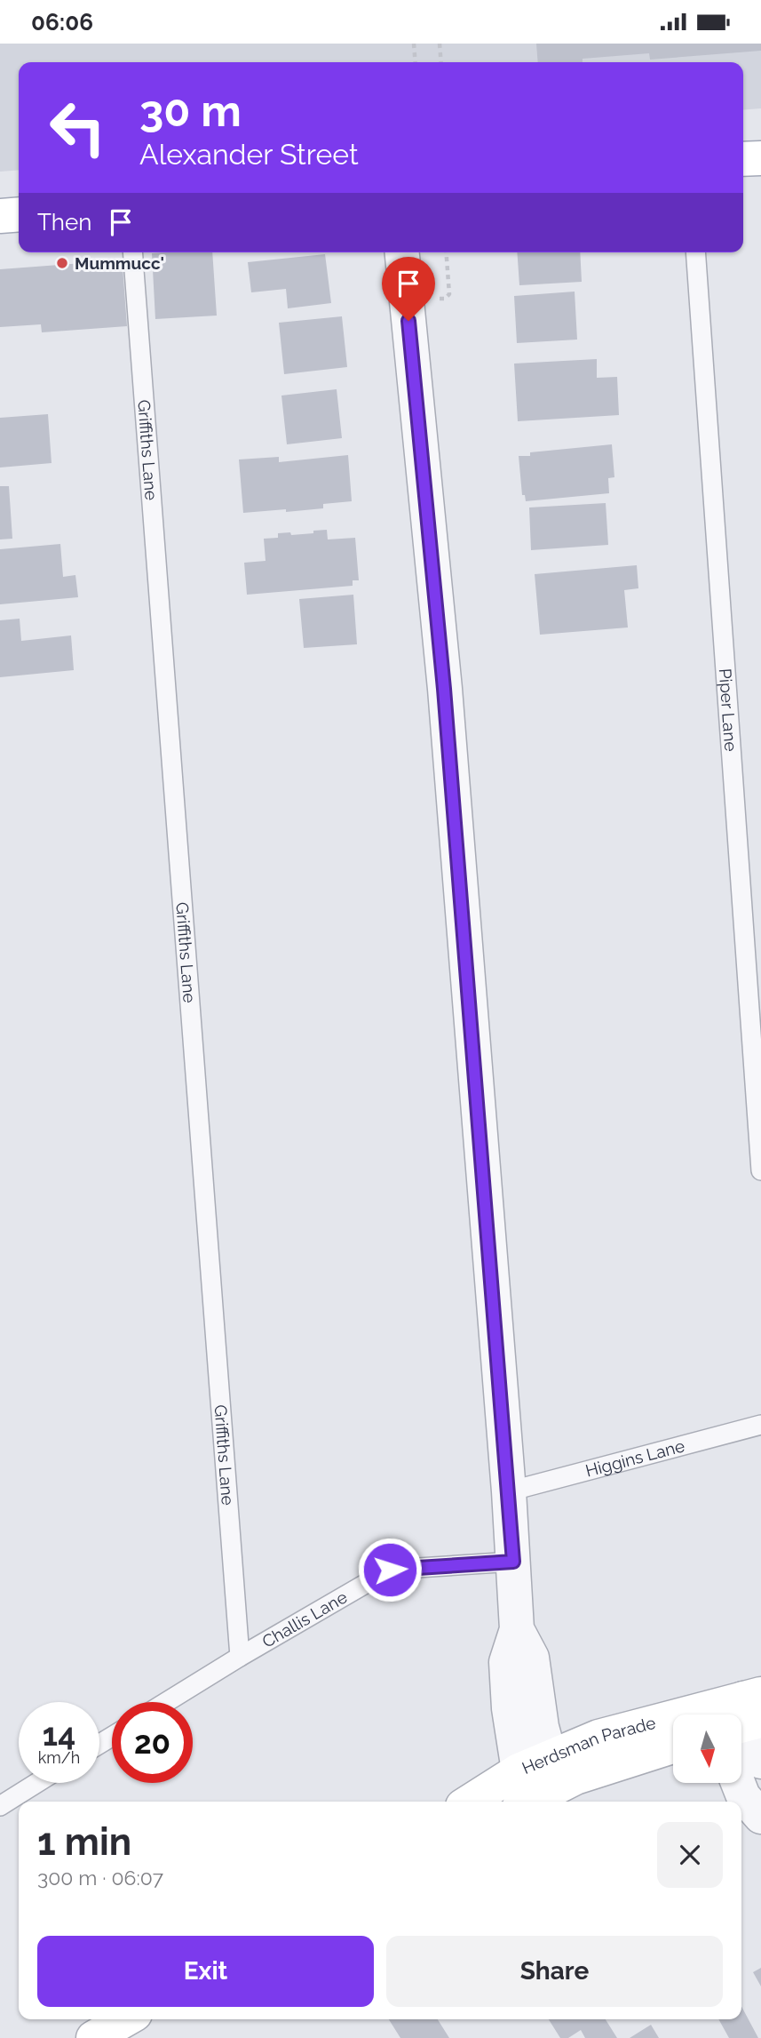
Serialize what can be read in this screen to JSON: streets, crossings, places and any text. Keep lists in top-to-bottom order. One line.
{"streets":{"main road":["Herdsman Parade"],"lane":["Griffiths Lane","Piper Lane","Higgins Lane","Challis Lane"]},"crossings":[["Griffiths Lane","Challis Lane"]],"places":["Mummucc'"],"north":"bottom","page":{"status":"06:06","turn":["30 m","Alexander Street"],"then":"Then","speed":"14 km/h","limit":"20","heading":["1 min","300 m · 06:07"],"buttons":["Exit","Share"]}}
